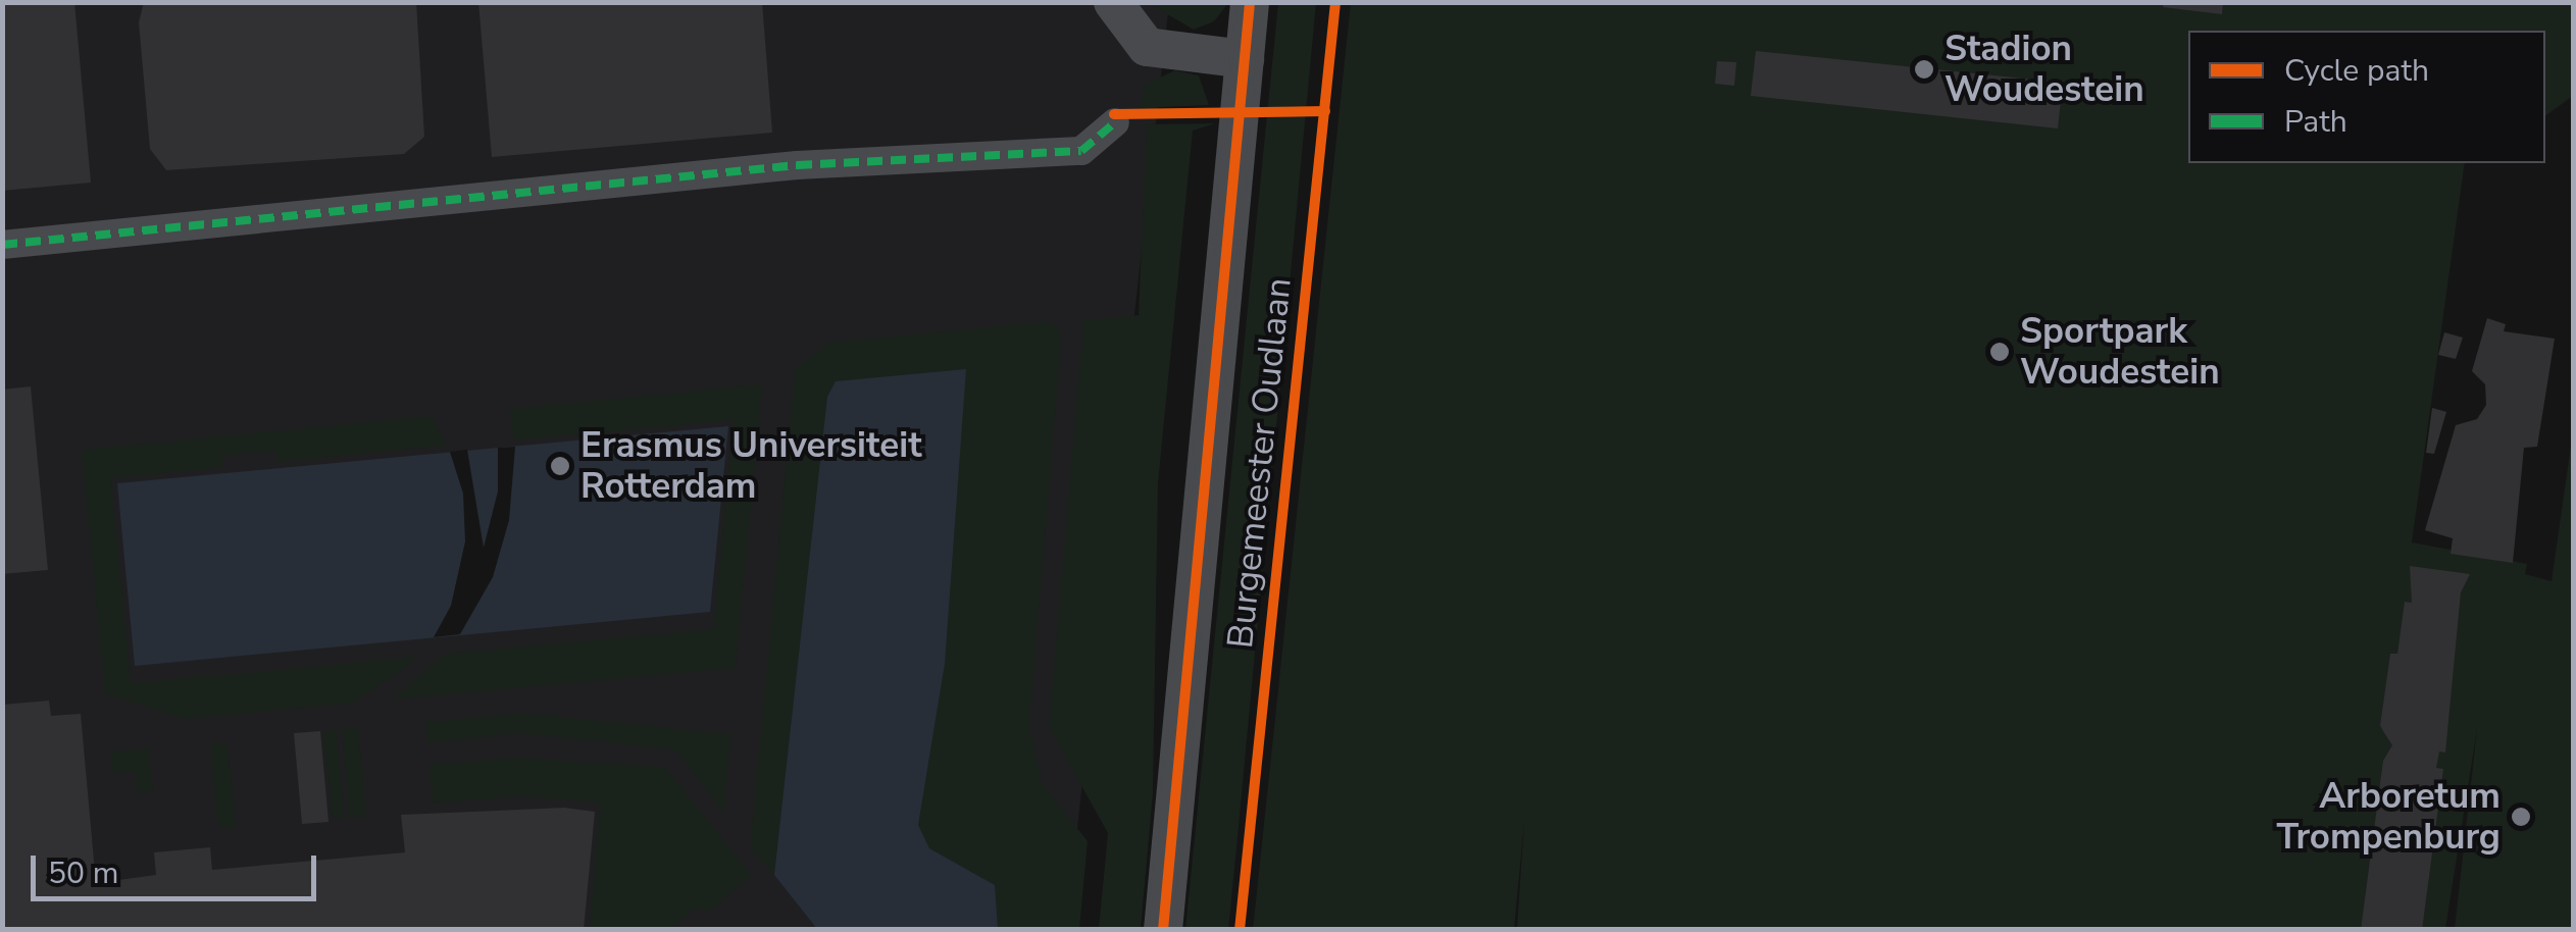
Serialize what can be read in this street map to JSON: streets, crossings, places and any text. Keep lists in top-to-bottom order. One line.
{"streets":{"street":["Burgemeester Oudlaan"]},"places":["Stadion Woudestein","Sportpark Woudestein","Erasmus Universiteit Rotterdam","Arboretum Trompenburg"],"legend":["Cycle path","Path"],"scale_bar":"50 m"}
